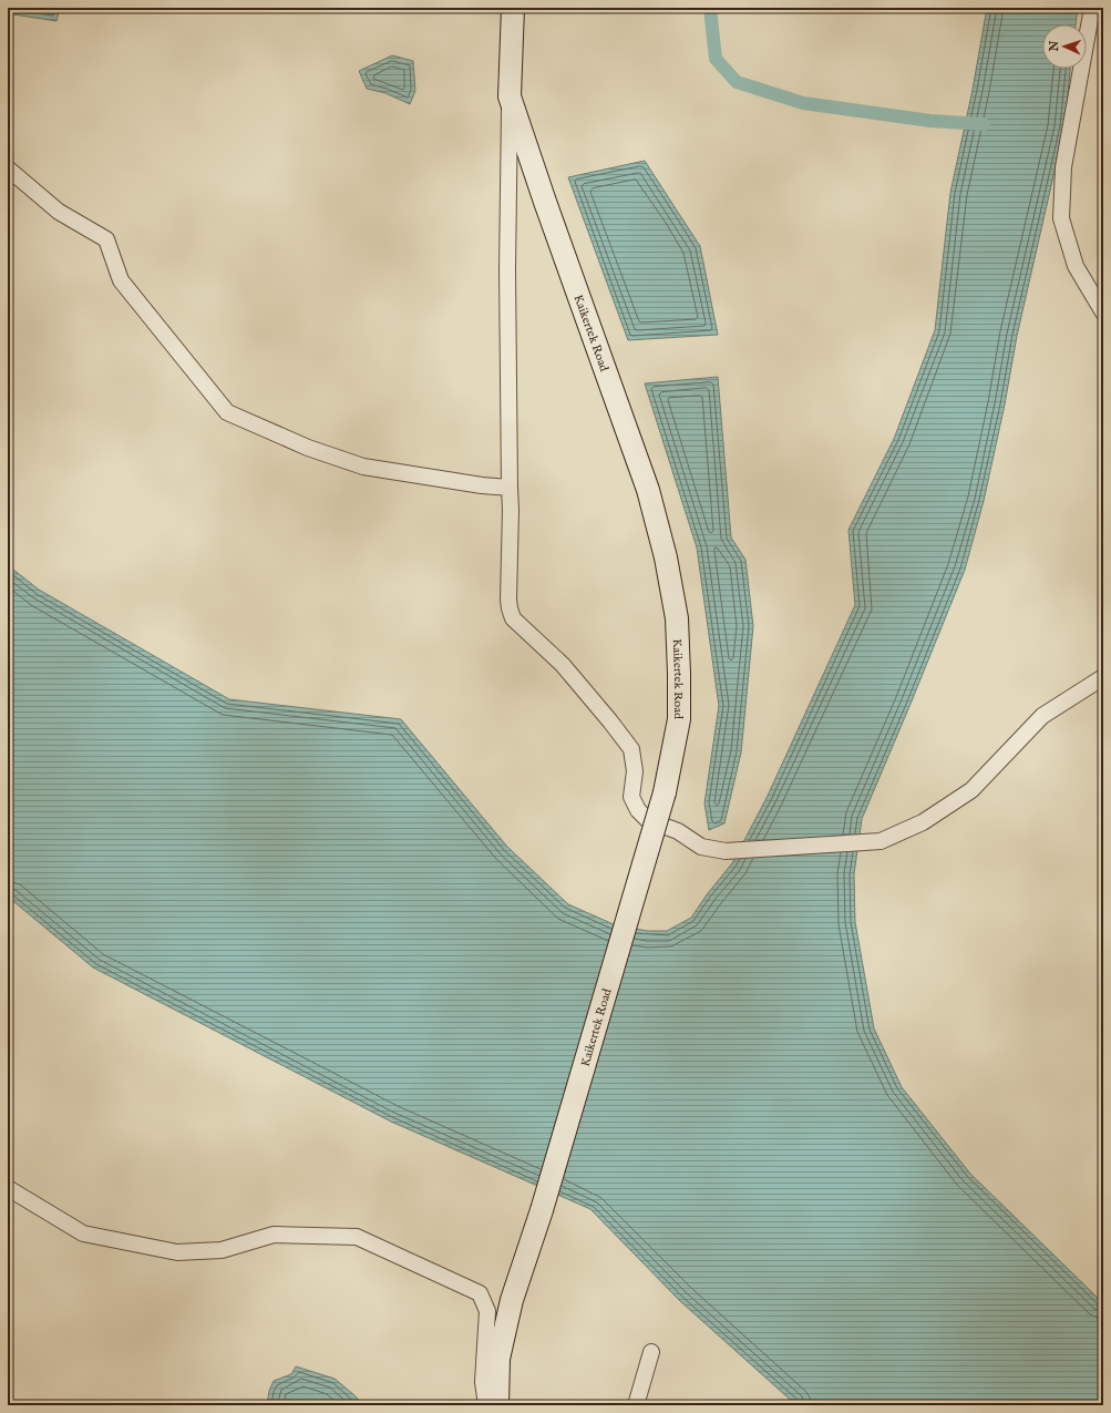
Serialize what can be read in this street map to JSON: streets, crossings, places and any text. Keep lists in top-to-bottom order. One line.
{"streets":{"main road":["Kaikertek Road"]},"north":"left"}
